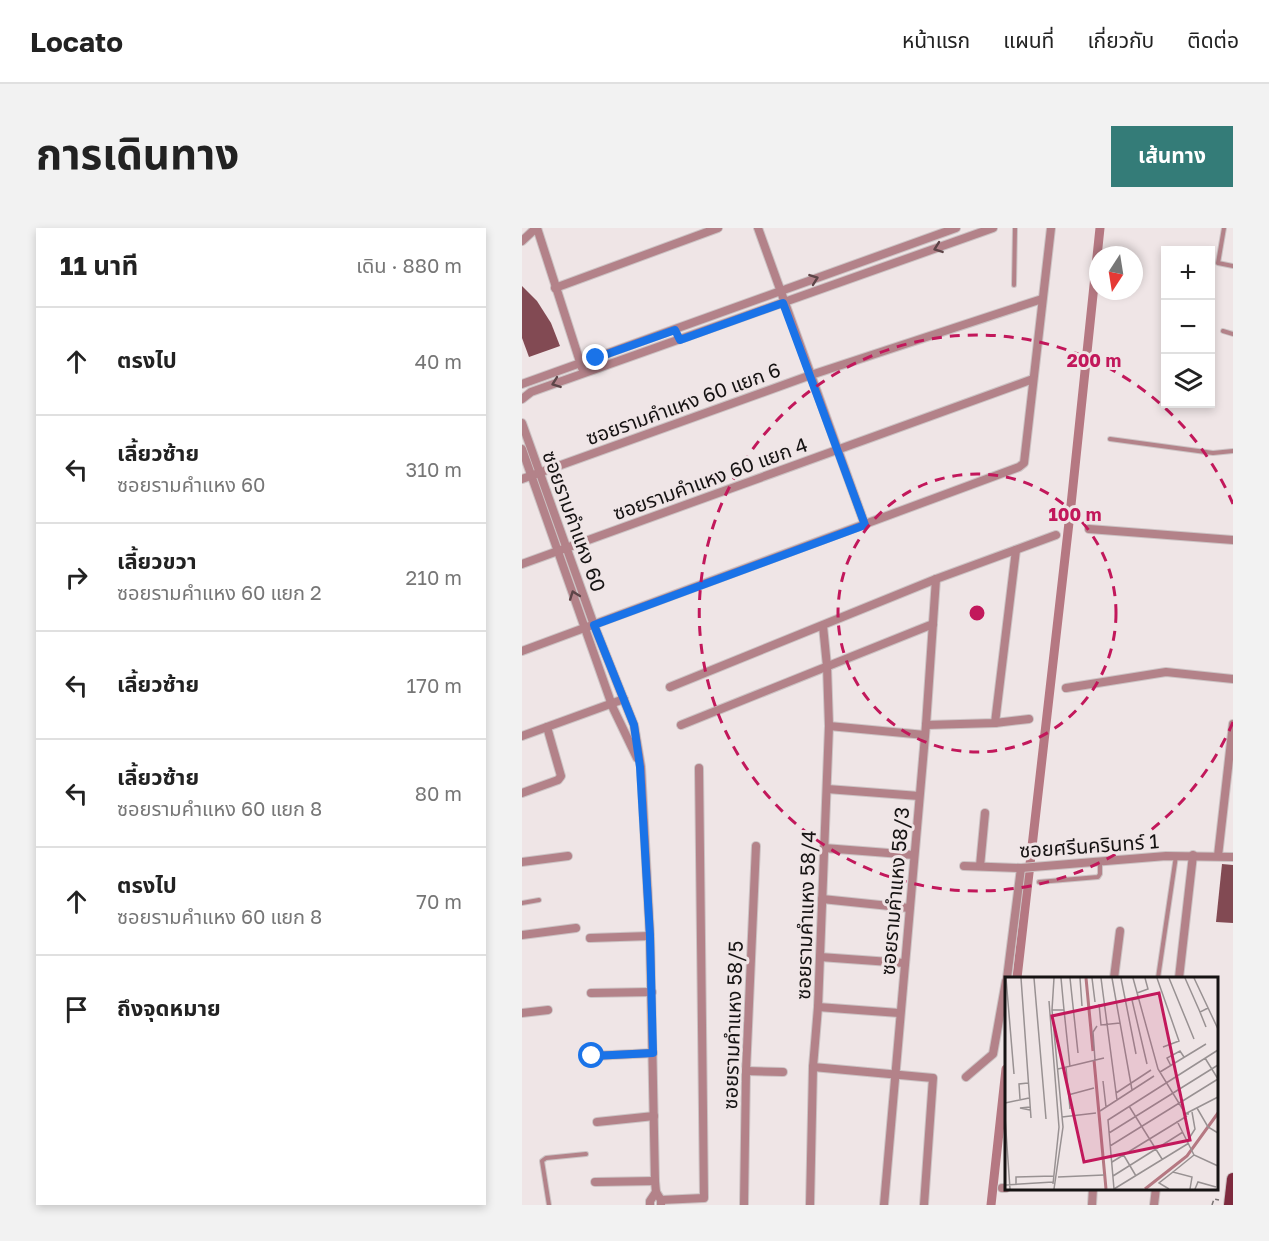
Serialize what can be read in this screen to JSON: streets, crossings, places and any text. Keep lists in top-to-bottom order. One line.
{"streets":{"street":["ซอยรามคำแหง 60 แยก 6","ซอยรามคำแหง 60 แยก 4","ซอยรามคำแหง 60","ซอยศรีนครินทร์ 1","ซอยรามคำแหง 58/3","ซอยรามคำแหง 58/4","ซอยรามคำแหง 58/5"]},"crossings":[["ซอยรามคำแหง 60 แยก 6","ซอยรามคำแหง 60"],["ซอยรามคำแหง 60 แยก 4","ซอยรามคำแหง 60"]],"north":"bottom","page":{"header":"Locato","nav":["หน้าแรก","แผนที่","เกี่ยวกับ","ติดต่อ"],"title":"การเดินทาง","buttons":"เส้นทาง","heading":["11 นาที","เดิน · 880 m"],"map_buttons":["+","−"],"list":[["ตรงไป","40 m"],["เลี้ยวซ้าย","ซอยรามคำแหง 60","310 m"],["เลี้ยวขวา","ซอยรามคำแหง 60 แยก 2","210 m"],["เลี้ยวซ้าย","170 m"],["เลี้ยวซ้าย","ซอยรามคำแหง 60 แยก 8","80 m"],["ตรงไป","ซอยรามคำแหง 60 แยก 8","70 m"],"ถึงจุดหมาย"]},"rings":["200 m","100 m"]}
